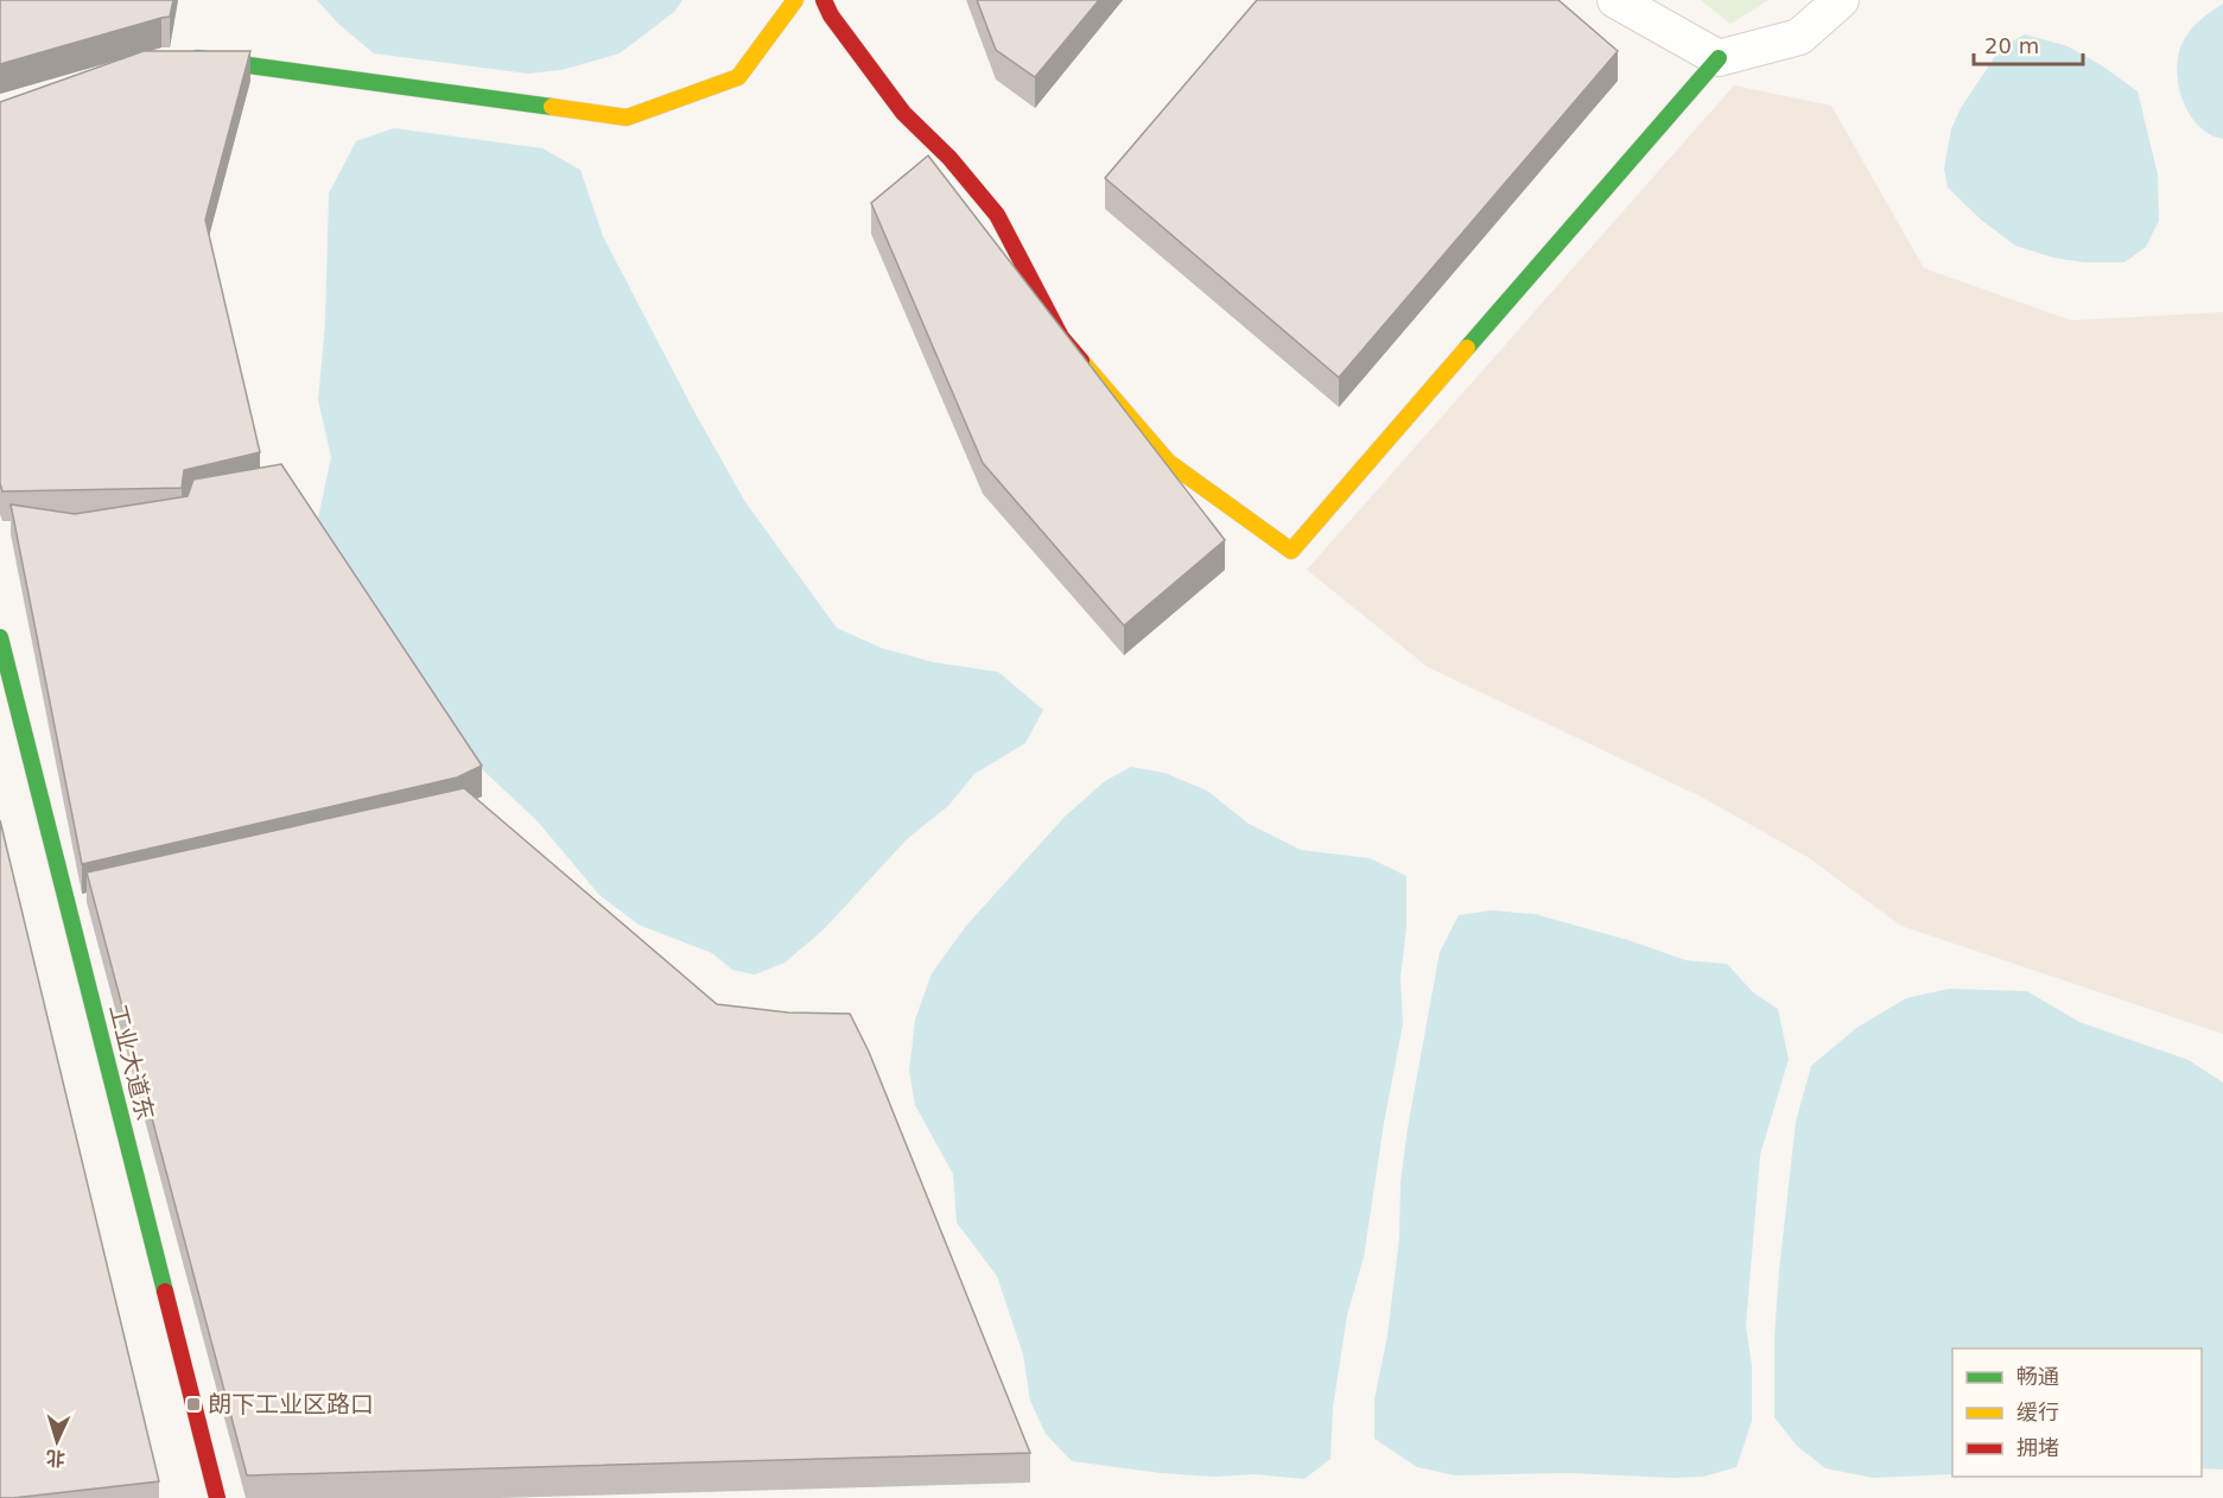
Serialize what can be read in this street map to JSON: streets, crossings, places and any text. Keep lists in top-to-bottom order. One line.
{"streets":{"street":["工业大道东"]},"places":{"transit":["朗下工业区路口"]},"legend":["畅通","缓行","拥堵"],"scale_bar":"20 m","north":"bottom"}
